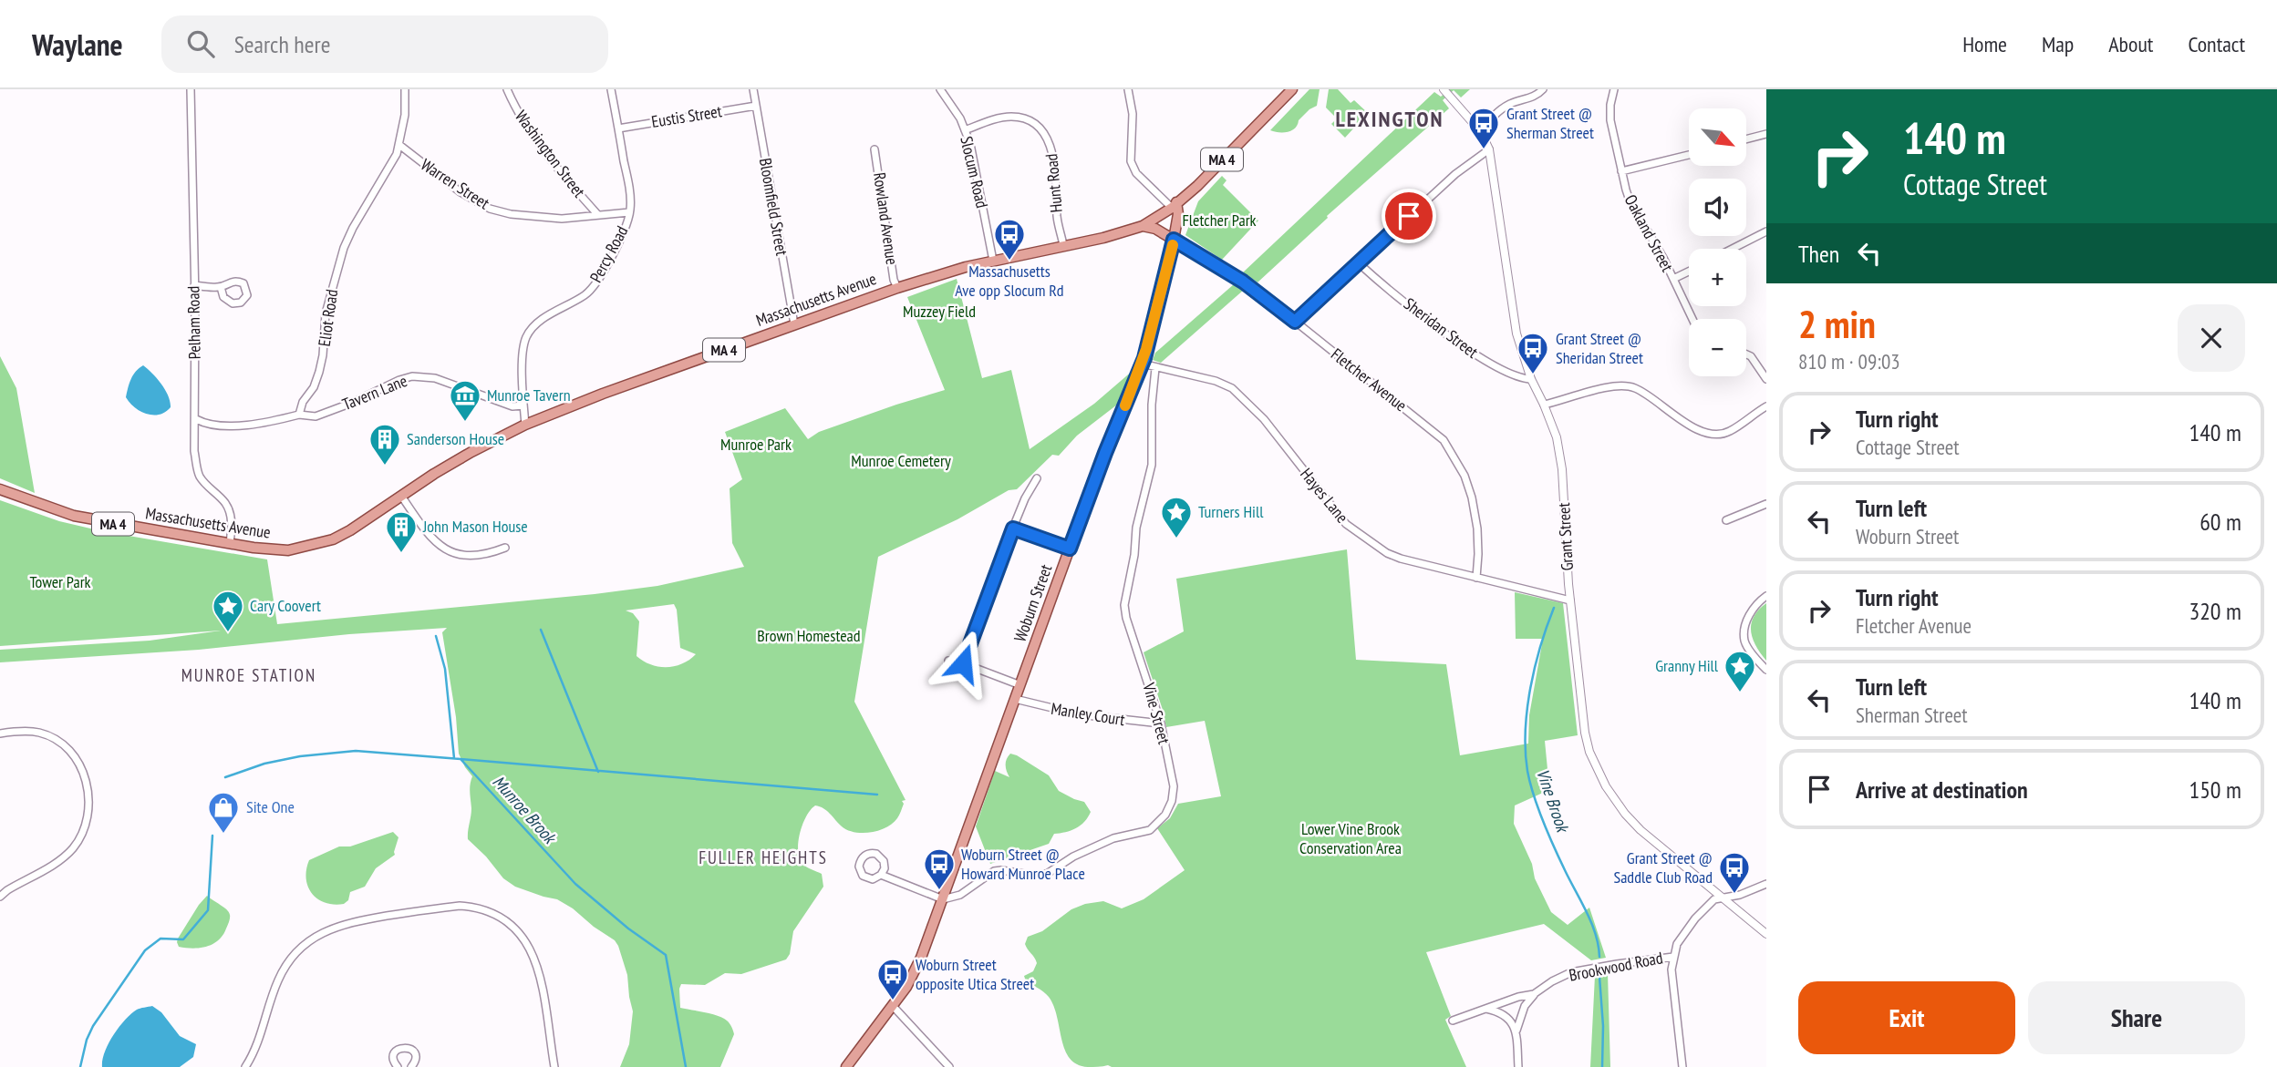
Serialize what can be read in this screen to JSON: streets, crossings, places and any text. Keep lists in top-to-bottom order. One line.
{"streets":{"main road":["MA 4","Massachusetts Avenue","Woburn Street"],"street":["Eustis Street","Washington Street","Slocum Road","Hunt Road","Warren Street","Bloomfield Street","Rowland Avenue","Oakland Street","Percy Road","Eliot Road","Pelham Road","Sheridan Street","Fletcher Avenue","Tavern Lane","Hayes Lane","Grant Street","Vine Street","Manley Court","Brookwood Road"]},"crossings":[["Eustis Street","Bloomfield Street"],["Eustis Street","Percy Road"],["Washington Street","Warren Street"],["Slocum Road","Hunt Road"],["Slocum Road","Massachusetts Avenue"],["Hunt Road","Massachusetts Avenue"],["Warren Street","Percy Road"],["Warren Street","Eliot Road"],["Bloomfield Street","Massachusetts Avenue"],["Rowland Avenue","Massachusetts Avenue"],["Percy Road","Massachusetts Avenue"],["Percy Road","Tavern Lane"],["Massachusetts Avenue","Pelham Road"],["Massachusetts Avenue","Woburn Street"],["Eliot Road","Tavern Lane"],["Sheridan Street","Grant Street"],["Fletcher Avenue","Hayes Lane"],["Fletcher Avenue","Woburn Street"],["Hayes Lane","Grant Street"],["Hayes Lane","Woburn Street"],["Hayes Lane","Vine Street"],["Woburn Street","Vine Street"],["Woburn Street","Manley Court"],["Vine Street","Manley Court"]],"districts":["LEXINGTON","MUNROE STATION","FULLER HEIGHTS"],"water":["Vine Brook","Munroe Brook"],"parks":["Fletcher Park","Muzzey Field","Munroe Park","Munroe Cemetery","Tower Park","Brown Homestead","Lower Vine Brook Conservation Area"],"places":{"bus stop":["Grant Street @ Sherman Street","Massachusetts Ave opp Slocum Rd","Grant Street @ Sheridan Street","Woburn Street @ Howard Munroe Place","Grant Street @ Saddle Club Road","Woburn Street opposite Utica Street"],"museum":["Munroe Tavern"],"building":["Sanderson House","John Mason House"],"place":["Turners Hill","Cary Coovert","Granny Hill"],"shop":["Site One"]},"north":"bottom right","page":{"header":"Waylane","search":"Search here","nav":["Home","Map","About","Contact"],"turn":["140 m","Cottage Street"],"map_buttons":["+","−"],"then":"Then","heading":["2 min","810 m · 09:03"],"list":[{"name":"Turn right","note":"Cottage Street","value":"140 m"},{"name":"Turn left","note":"Woburn Street","value":"60 m"},{"name":"Turn right","note":"Fletcher Avenue","value":"320 m"},{"name":"Turn left","note":"Sherman Street","value":"140 m"},{"name":"Arrive at destination","value":"150 m"}],"buttons":["Exit","Share"]}}
